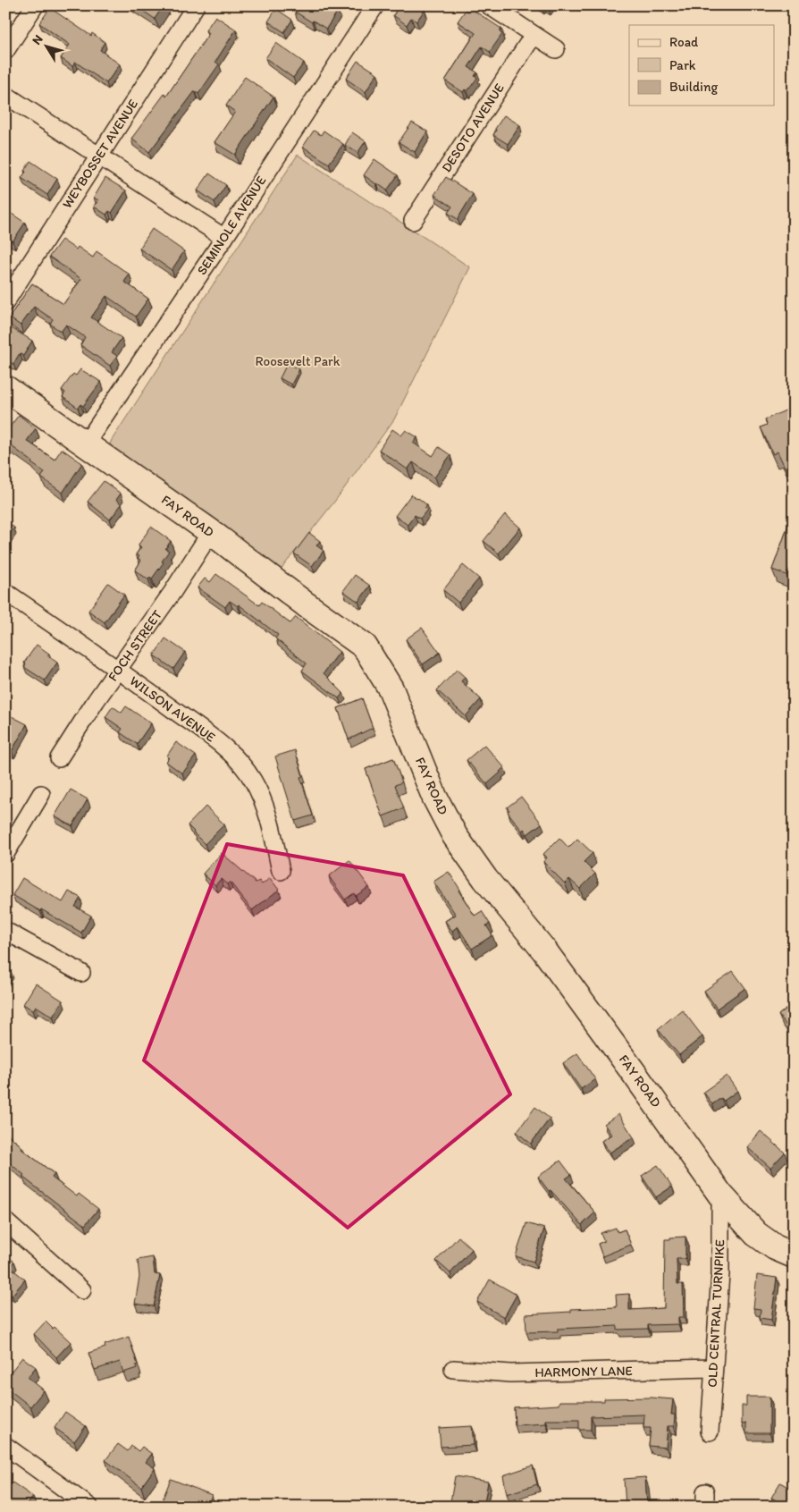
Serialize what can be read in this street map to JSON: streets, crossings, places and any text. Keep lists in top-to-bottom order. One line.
{"streets":{"street":["DESOTO AVENUE","WEYBOSSET AVENUE","SEMINOLE AVENUE","FAY ROAD","FOCH STREET","WILSON AVENUE","OLD CENTRAL TURNPIKE","HARMONY LANE"]},"crossings":[["SEMINOLE AVENUE","FAY ROAD"],["FAY ROAD","FOCH STREET"],["FAY ROAD","OLD CENTRAL TURNPIKE"],["FOCH STREET","WILSON AVENUE"],["OLD CENTRAL TURNPIKE","HARMONY LANE"]],"parks":["Roosevelt Park"],"legend":["Road","Park","Building"],"north":"top left"}
